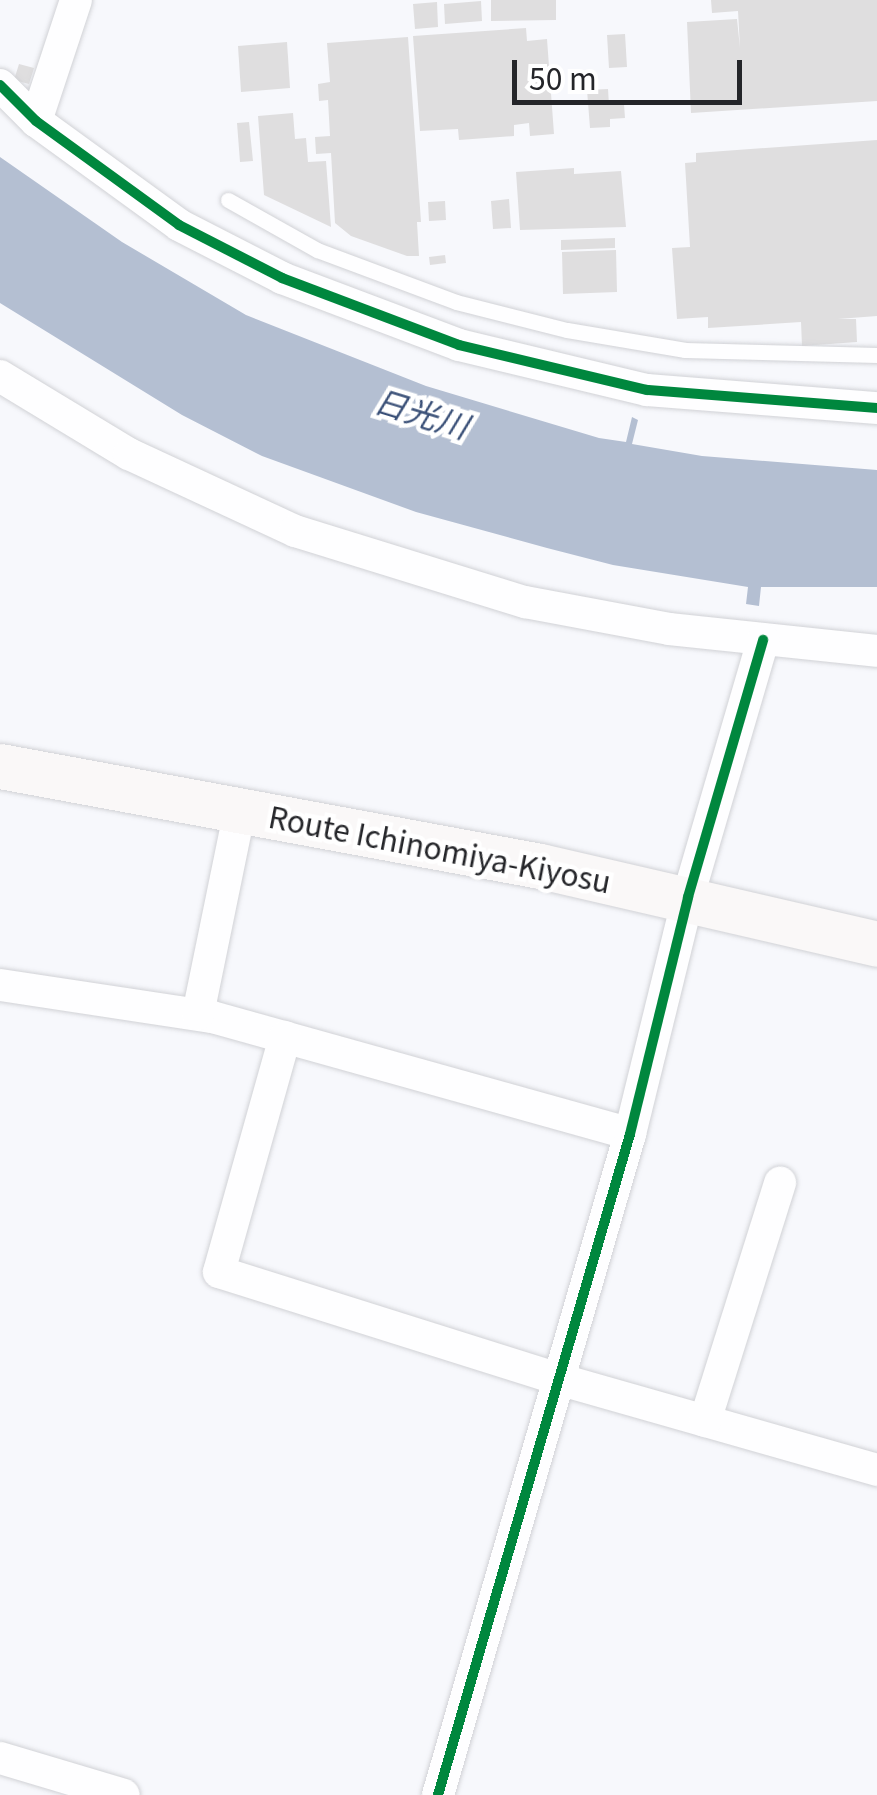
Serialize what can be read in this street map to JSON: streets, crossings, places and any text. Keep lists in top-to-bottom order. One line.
{"streets":{"main road":["Route Ichinomiya-Kiyosu"]},"water":["日光川"],"scale_bar":"50 m"}
